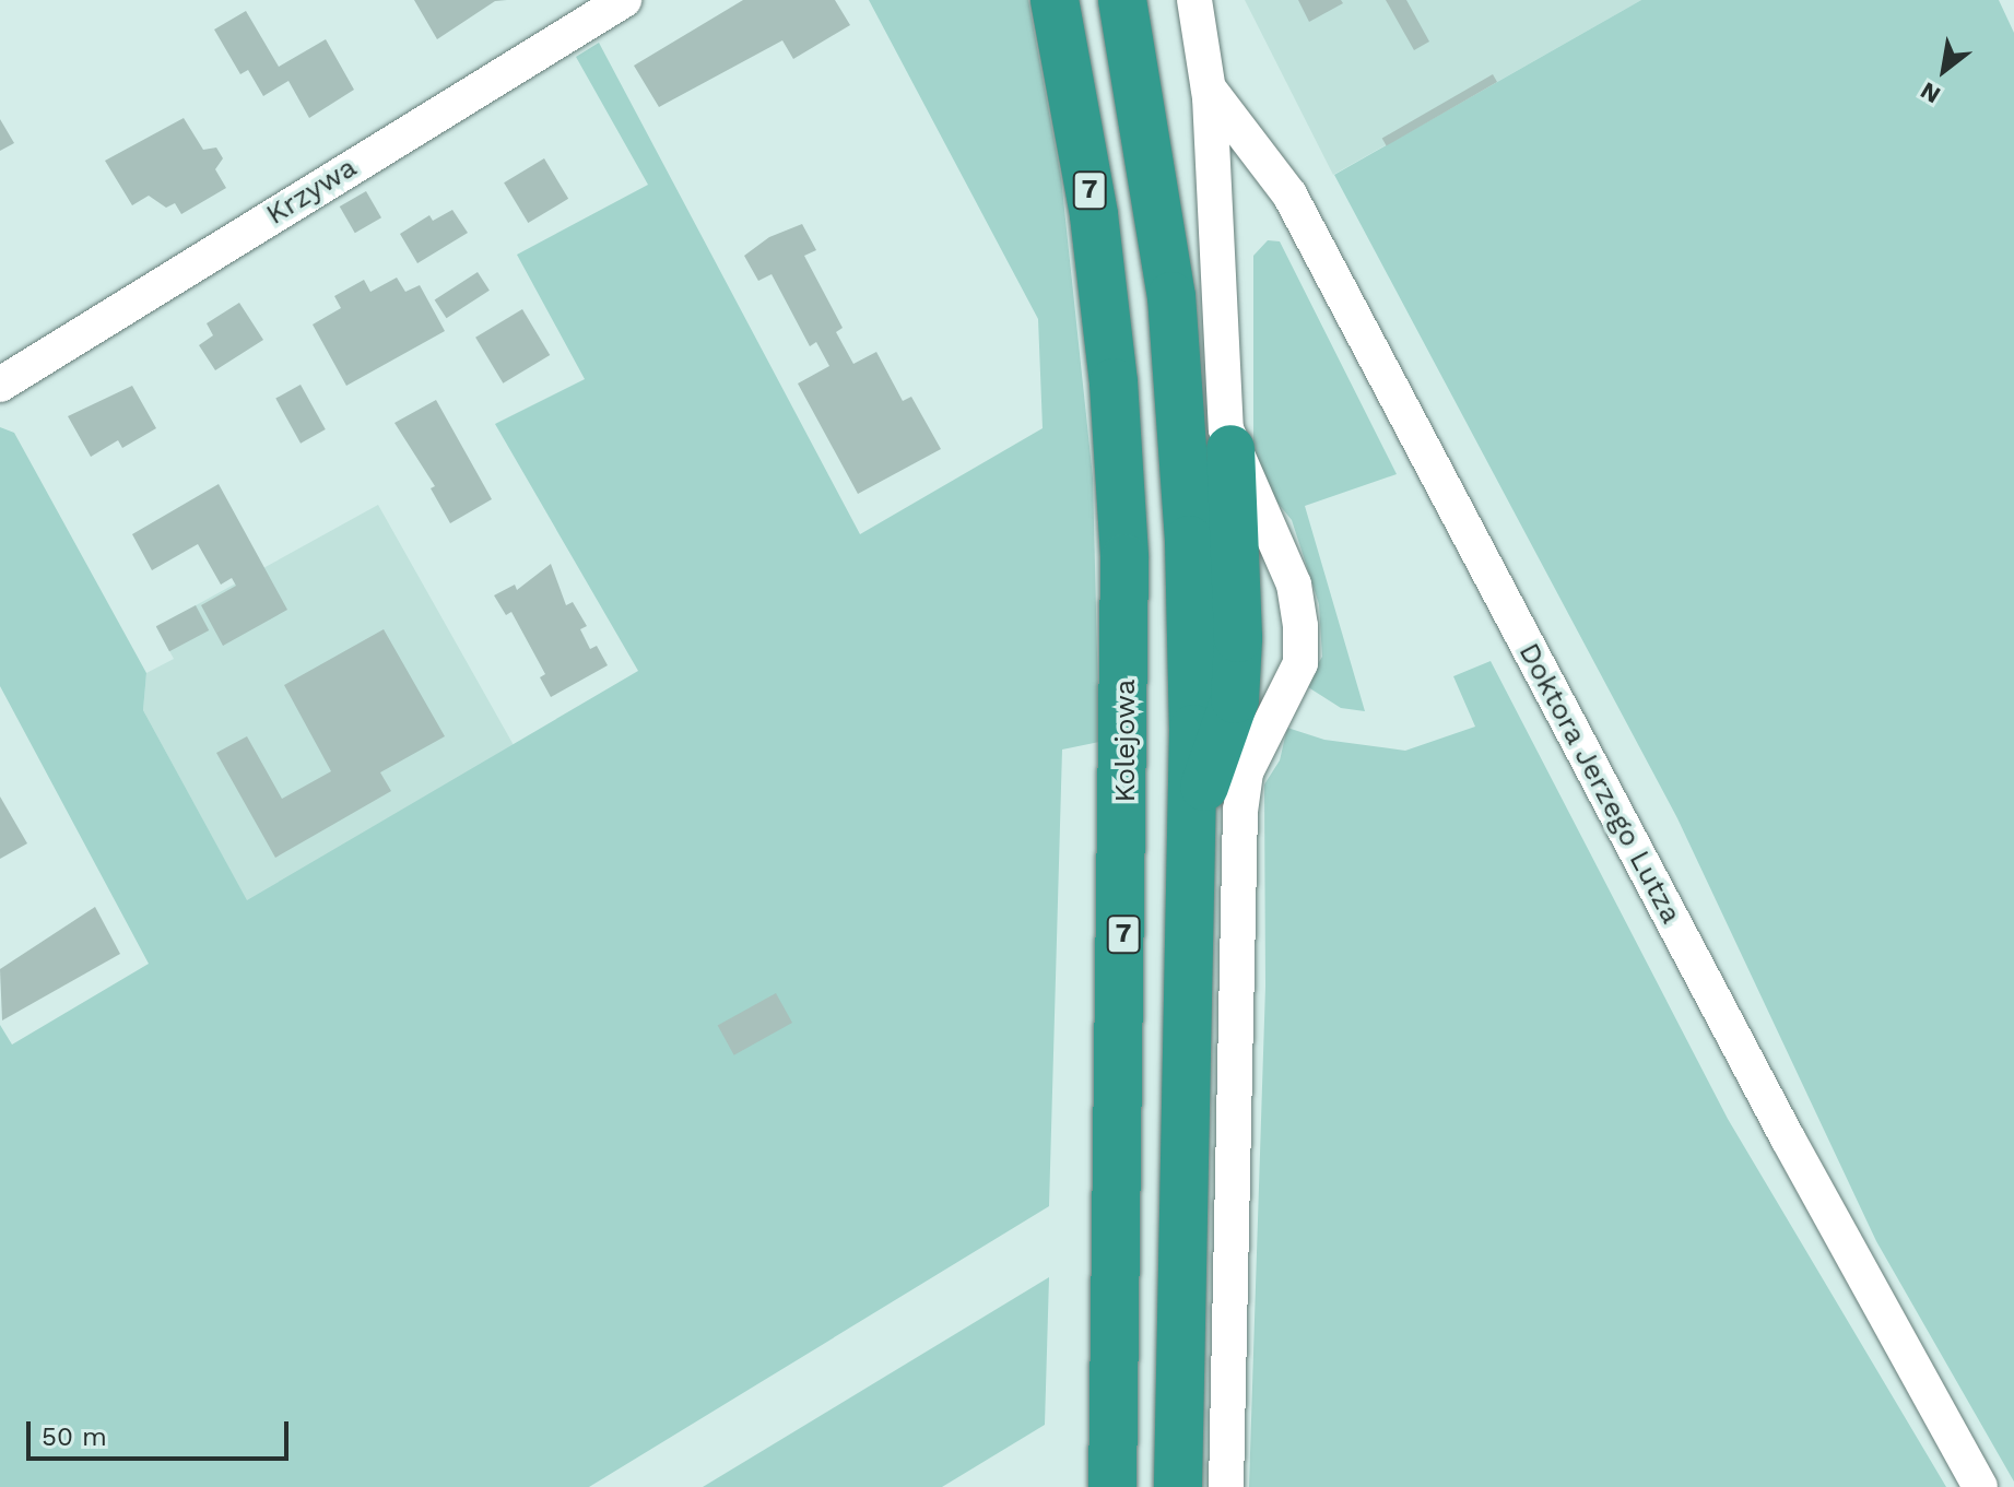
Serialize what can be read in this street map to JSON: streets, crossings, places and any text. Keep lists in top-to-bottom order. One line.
{"streets":{"highway":["7","Kolejowa"],"street":["Krzywa","Doktora Jerzego Lutza"]},"scale_bar":"50 m","north":"bottom left"}
